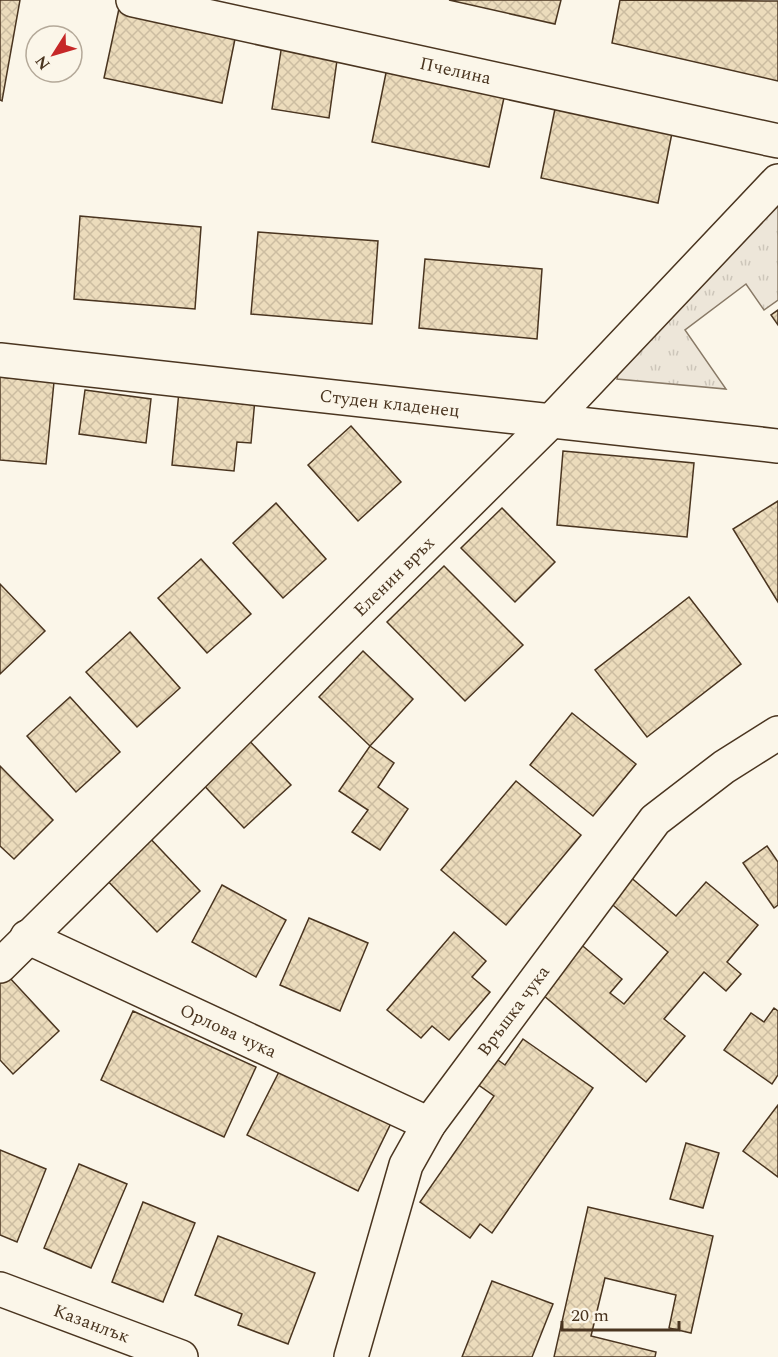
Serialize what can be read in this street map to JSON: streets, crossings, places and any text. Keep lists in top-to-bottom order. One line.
{"streets":{"street":["Пчелина","Студен кладенец","Еленин връх","Връшка чука","Орлова чука","Казанлък"]},"crossings":[["Студен кладенец","Еленин връх"],["Еленин връх","Орлова чука"],["Връшка чука","Орлова чука"]],"scale_bar":"20 m","north":"bottom left"}
